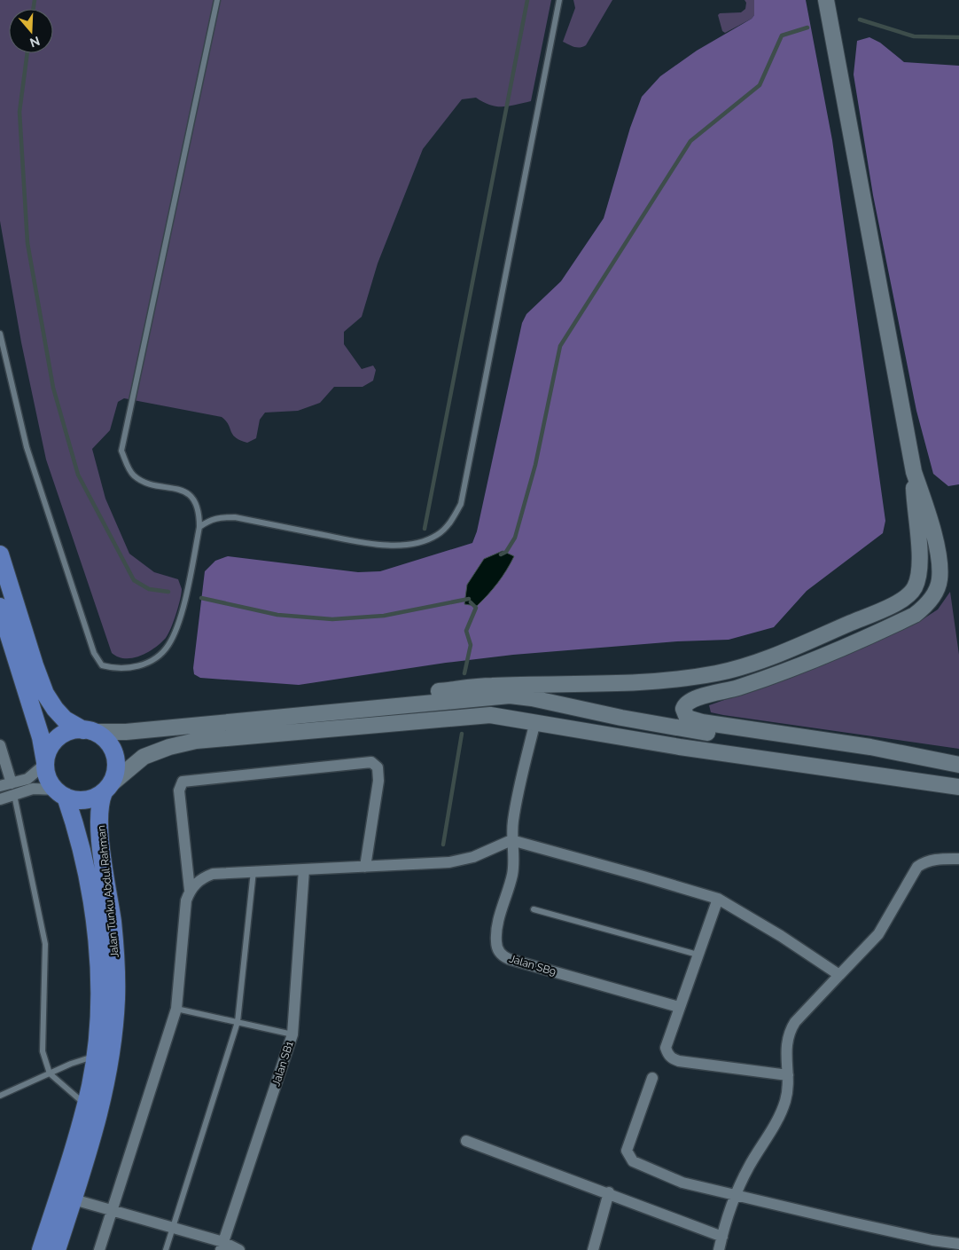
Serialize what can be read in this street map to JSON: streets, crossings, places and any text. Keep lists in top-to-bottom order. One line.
{"streets":{"main road":["Jalan Tunku Abdul Rahman"],"street":["Jalan SB9","Jalan SB1"]},"north":"bottom"}
